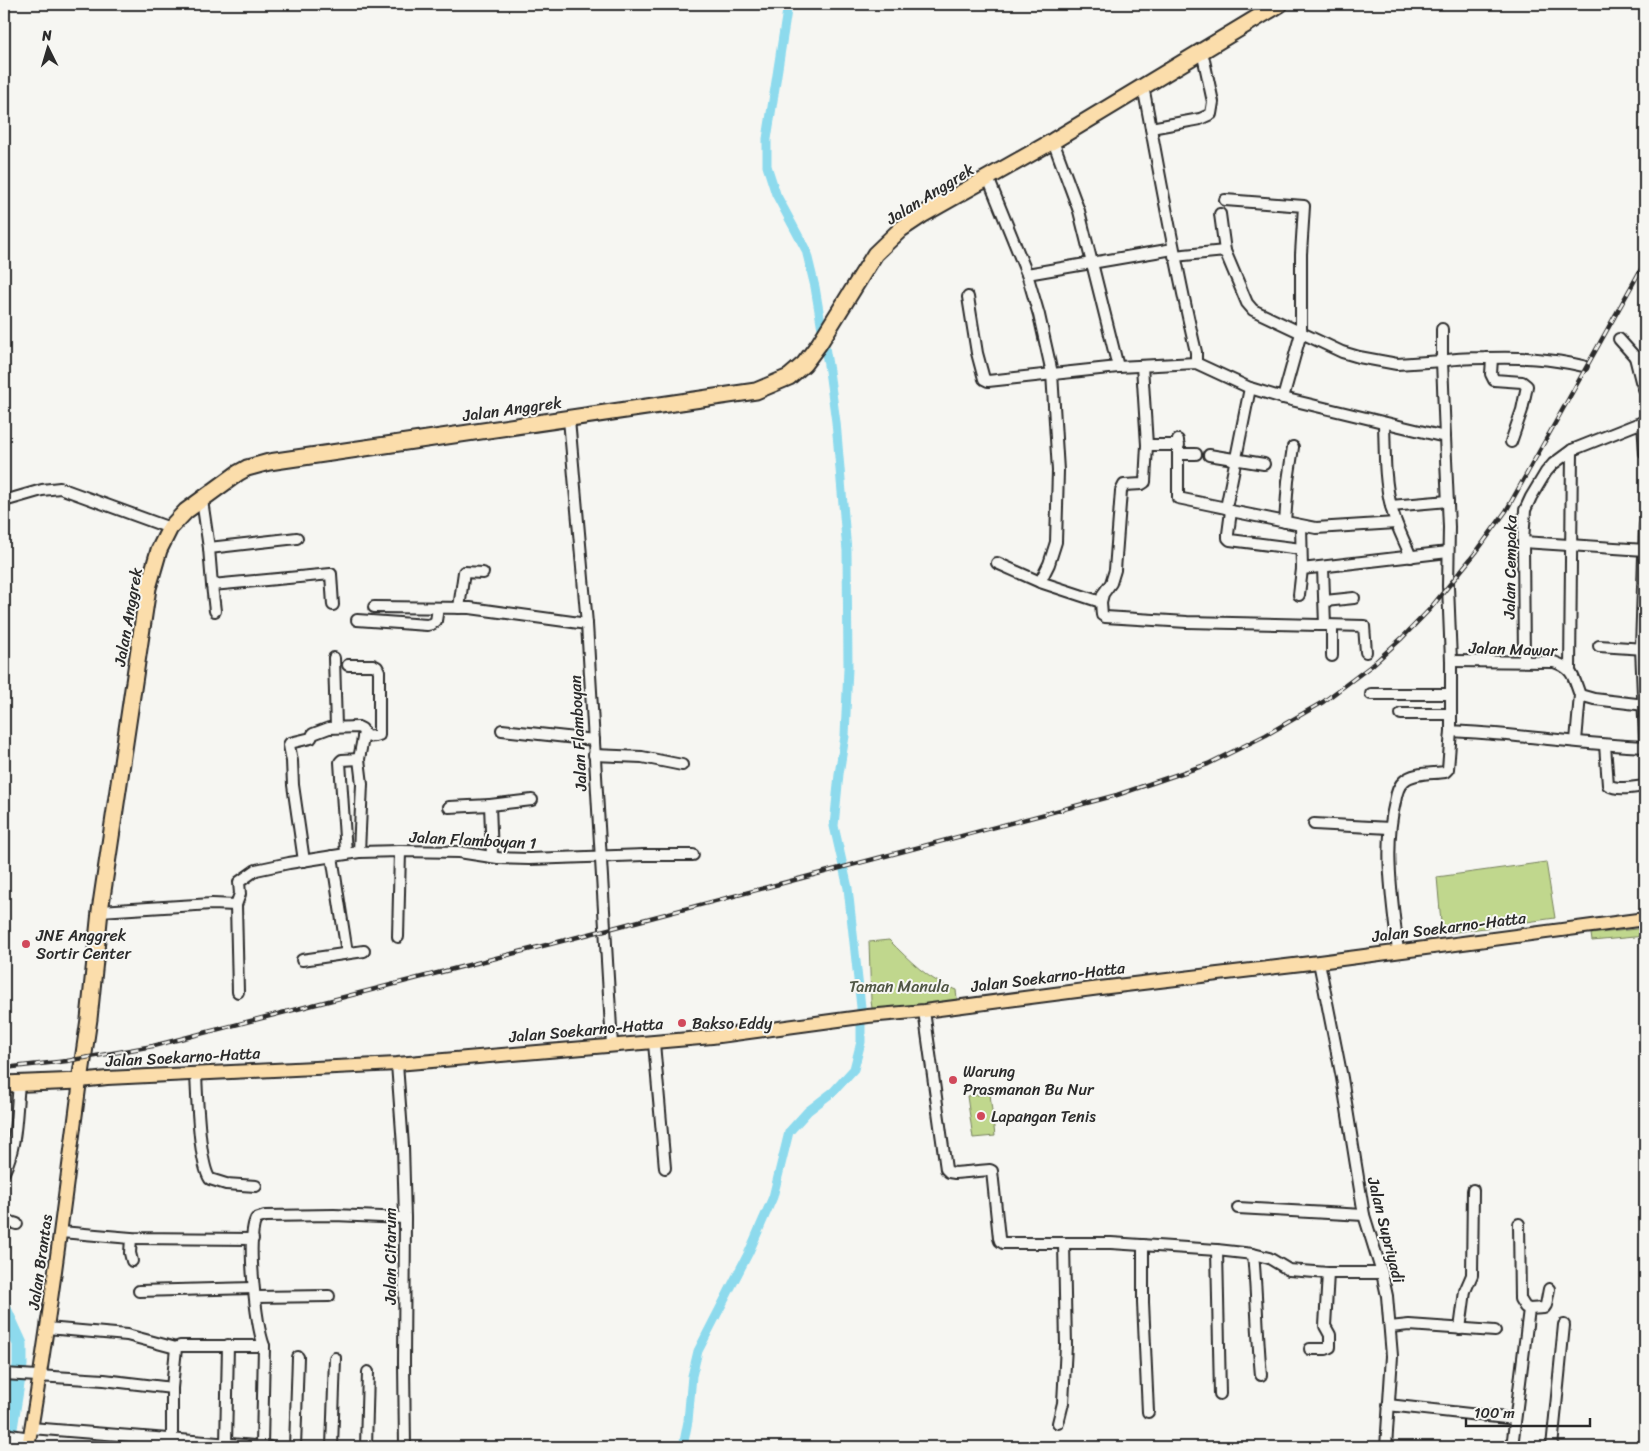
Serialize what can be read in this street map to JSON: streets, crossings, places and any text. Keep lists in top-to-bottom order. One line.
{"streets":{"highway":["Jalan Anggrek","Jalan Soekarno-Hatta"],"main road":["Jalan Brantas"],"street":["Jalan Cempaka","Jalan Mawar","Jalan Flamboyan","Jalan Flamboyan 1","Jalan Supriyadi","Jalan Citarum"]},"crossings":[["Jalan Anggrek","Jalan Flamboyan"],["Jalan Anggrek","Jalan Soekarno-Hatta"],["Jalan Anggrek","Jalan Brantas"],["Jalan Cempaka","Jalan Mawar"],["Jalan Flamboyan","Jalan Flamboyan 1"],["Jalan Flamboyan","Jalan Soekarno-Hatta"],["Jalan Soekarno-Hatta","Jalan Supriyadi"],["Jalan Soekarno-Hatta","Jalan Citarum"],["Jalan Soekarno-Hatta","Jalan Brantas"]],"parks":["Taman Manula"],"places":["JNE Anggrek Sortir Center","Bakso Eddy","Warung Prasmanan Bu Nur","Lapangan Tenis"],"scale_bar":"100 m","north":"top"}
